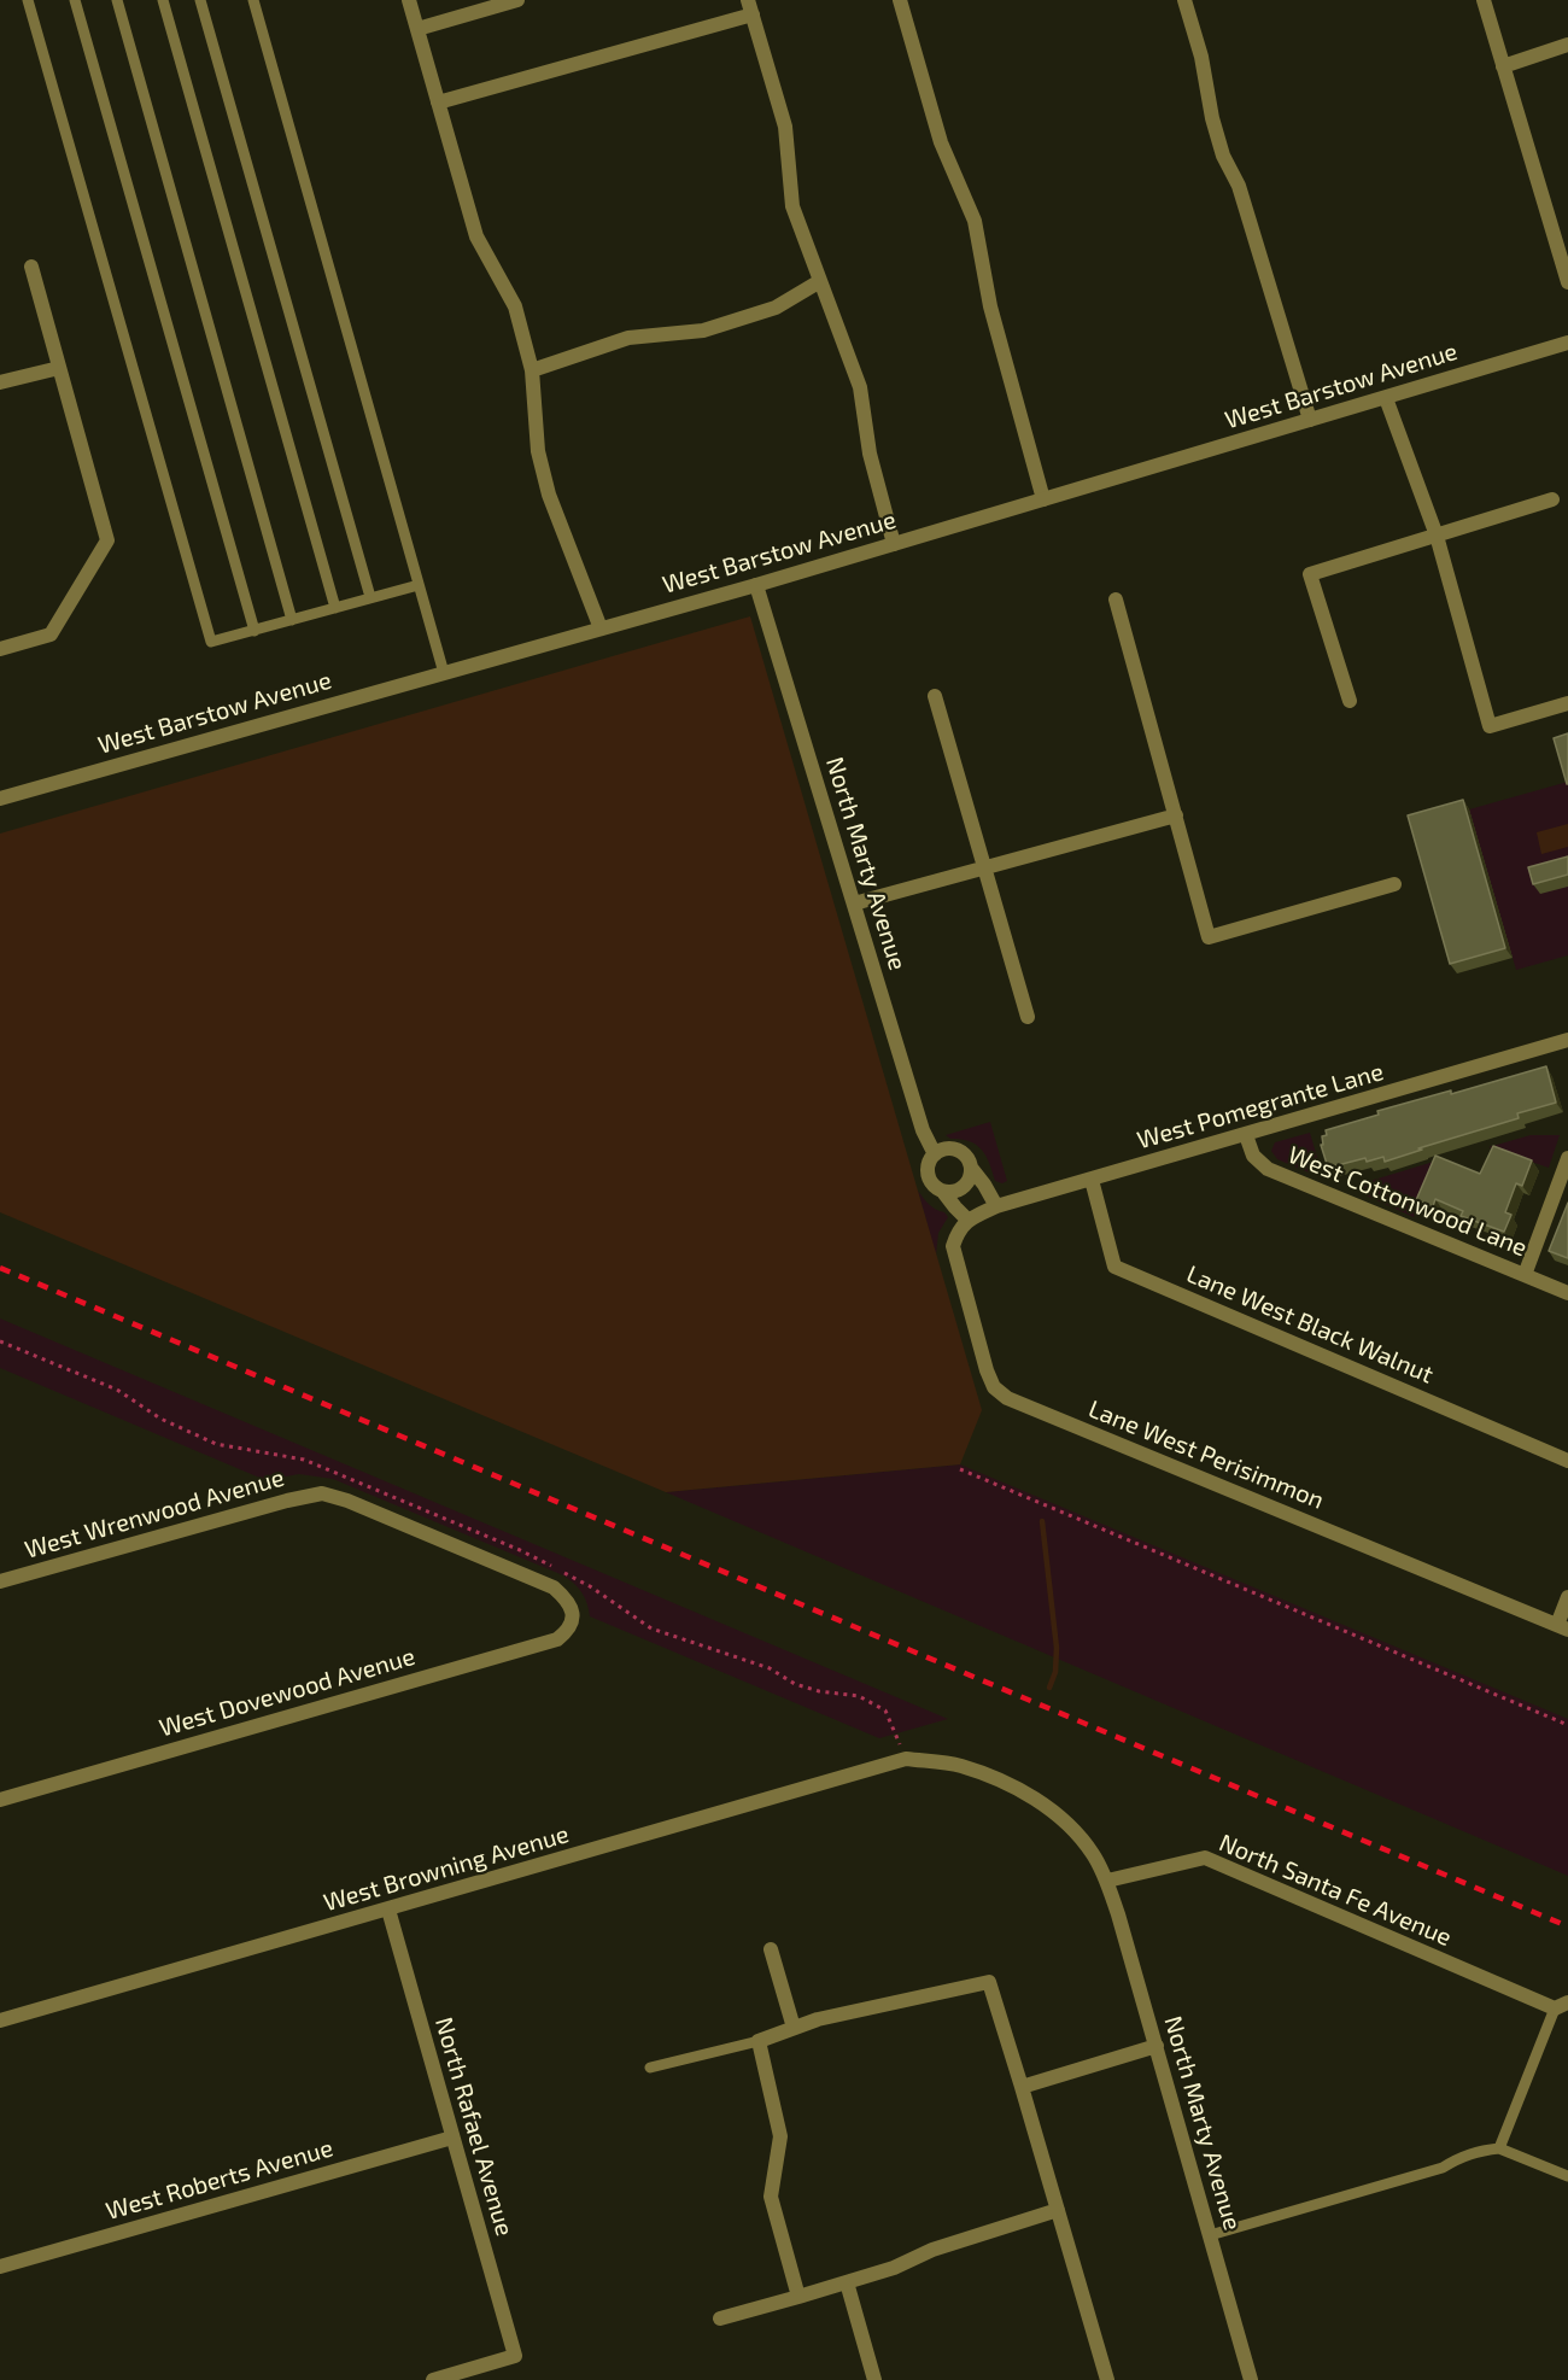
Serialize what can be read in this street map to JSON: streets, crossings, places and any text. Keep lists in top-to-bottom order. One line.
{"streets":{"street":["West Barstow Avenue","North Marty Avenue","West Pomegrante Lane","West Cottonwood Lane","Lane West Black Walnut","Lane West Perisimmon","West Wrenwood Avenue","West Dovewood Avenue","West Browning Avenue","North Santa Fe Avenue","North Rafael Avenue","West Roberts Avenue"]},"crossings":[["West Barstow Avenue","North Marty Avenue"],["North Marty Avenue","West Pomegrante Lane"],["North Marty Avenue","Lane West Perisimmon"],["North Marty Avenue","West Browning Avenue"],["North Marty Avenue","North Santa Fe Avenue"],["West Pomegrante Lane","West Cottonwood Lane"],["West Pomegrante Lane","Lane West Black Walnut"],["West Pomegrante Lane","Lane West Perisimmon"],["West Wrenwood Avenue","West Dovewood Avenue"],["West Browning Avenue","North Santa Fe Avenue"],["West Browning Avenue","North Rafael Avenue"],["North Rafael Avenue","West Roberts Avenue"]]}
